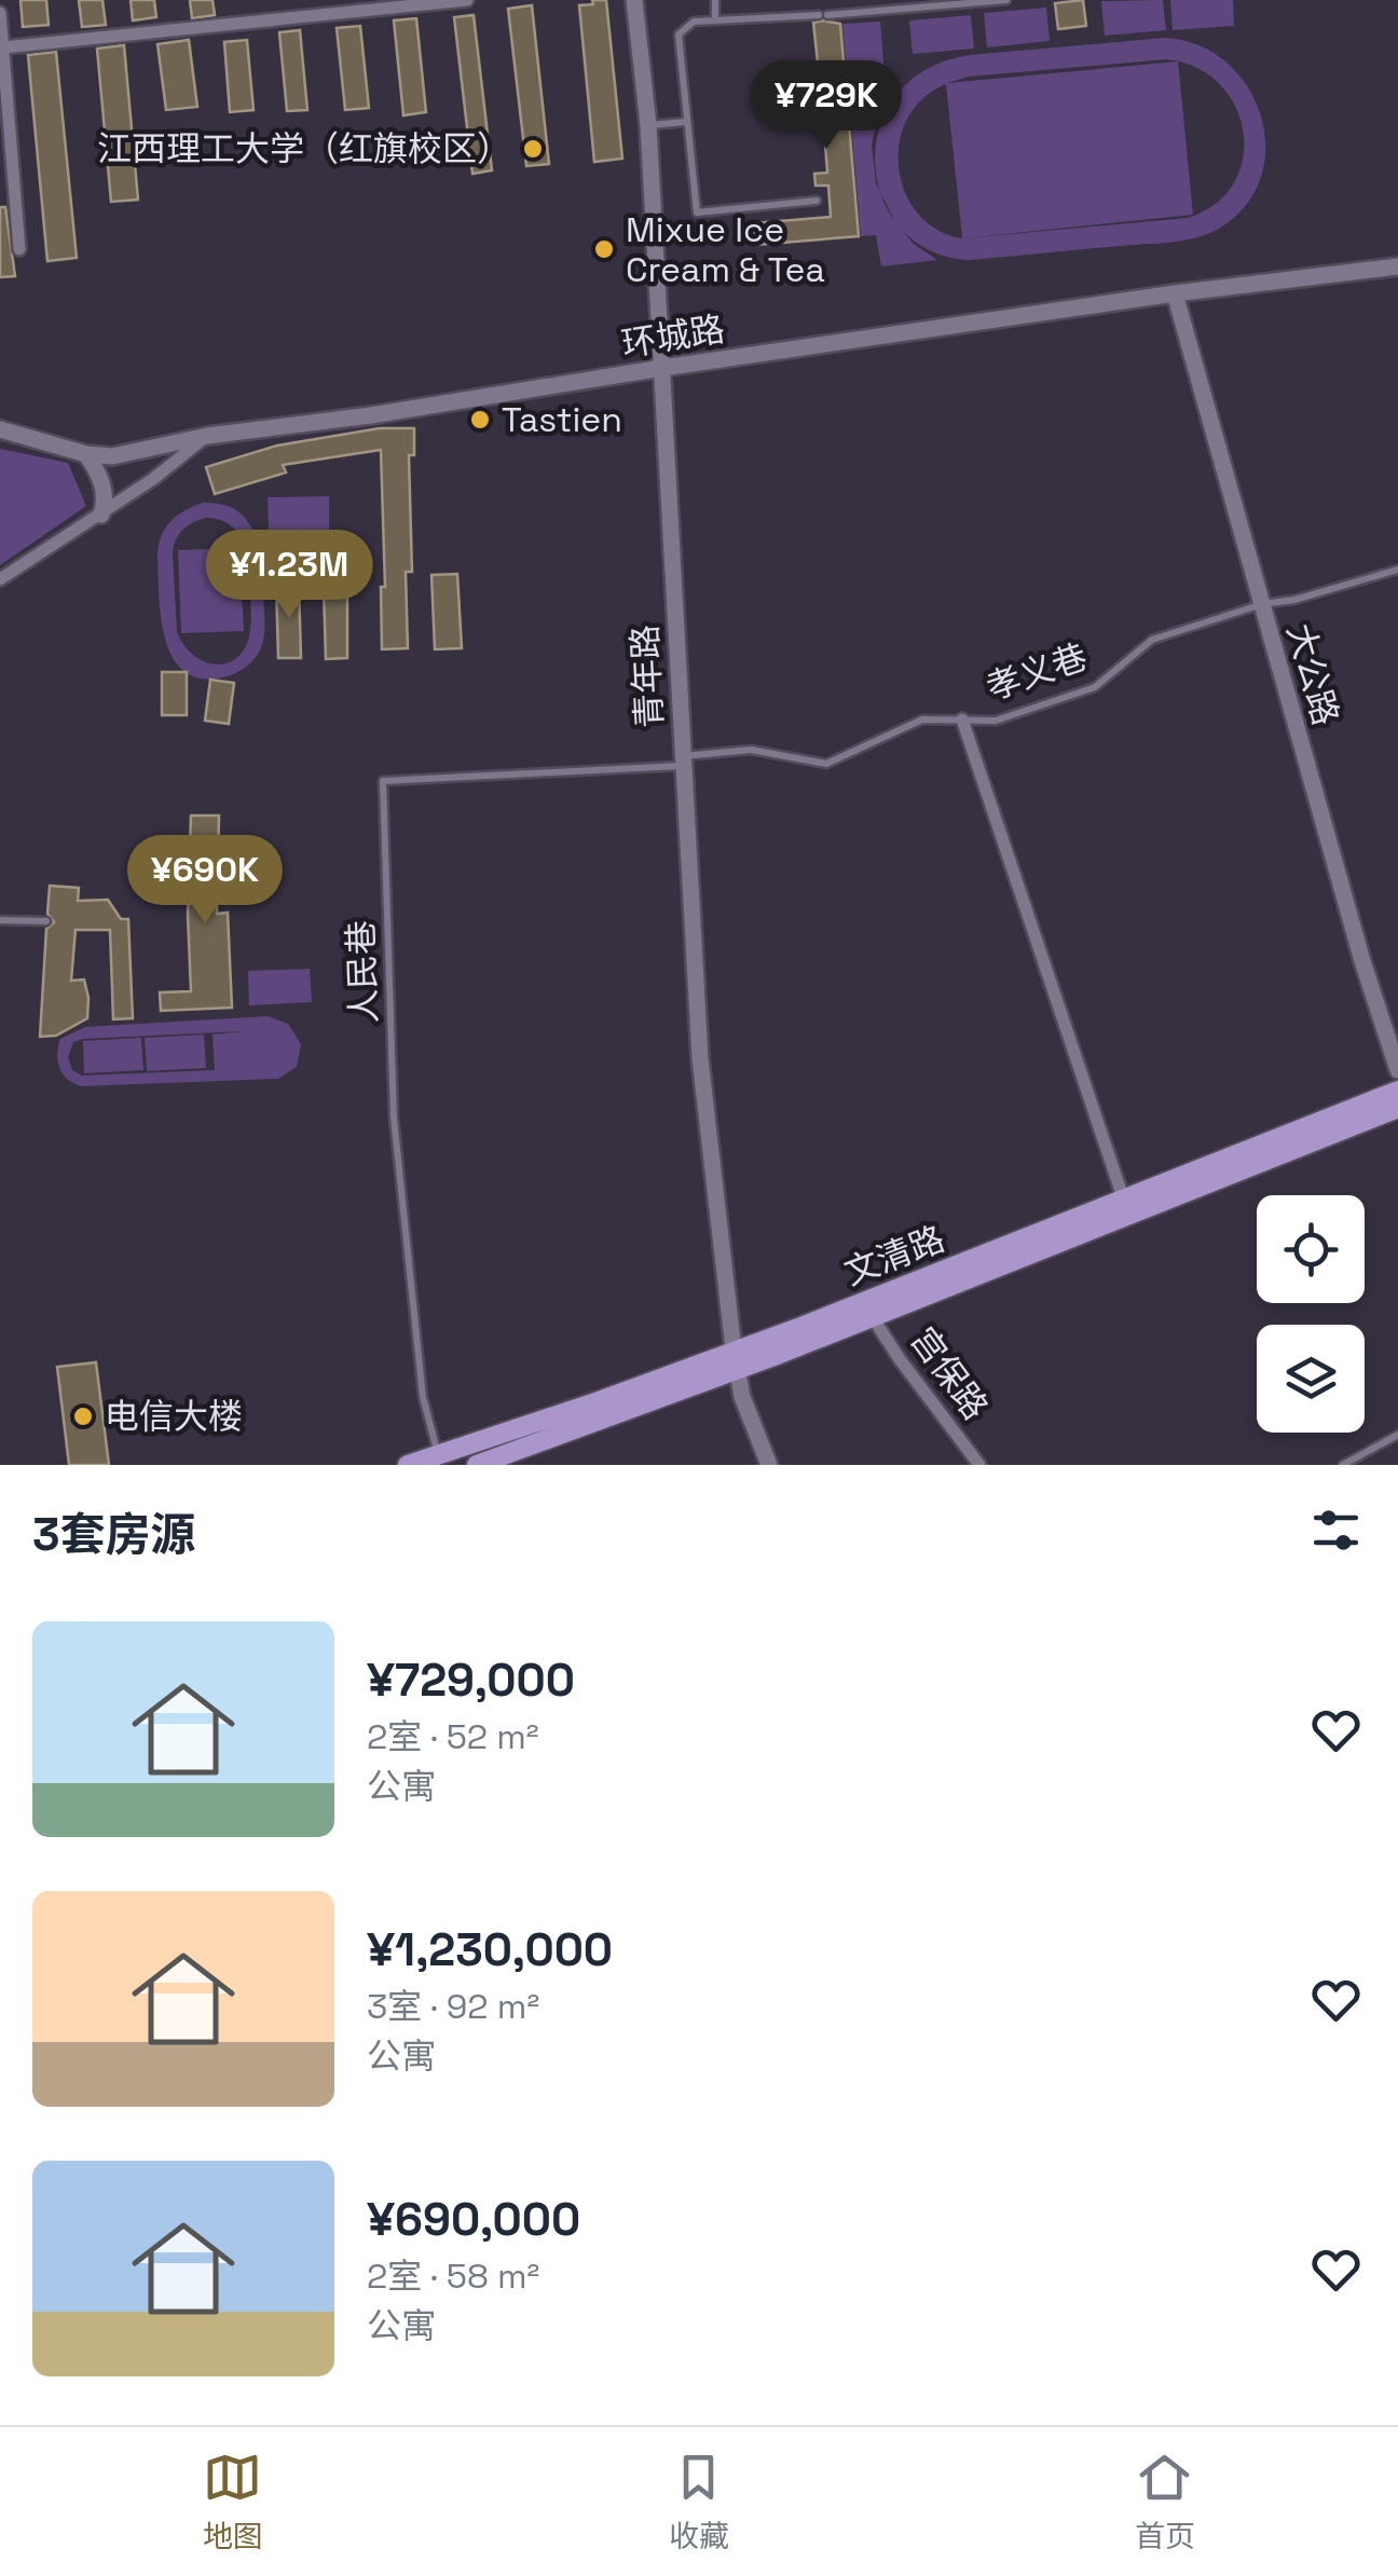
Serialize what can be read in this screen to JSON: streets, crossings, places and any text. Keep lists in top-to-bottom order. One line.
{"streets":{"main road":["文清路"],"street":["环城路","大公路","青年路","宫保路"],"lane":["孝义巷","人民巷"]},"crossings":[["环城路","大公路"],["环城路","青年路"],["孝义巷","大公路"],["孝义巷","青年路"],["孝义巷","人民巷"],["青年路","人民巷"],["青年路","文清路"],["人民巷","文清路"],["文清路","宫保路"]],"places":["江西理工大学（红旗校区）","Mixue Ice Cream & Tea","Tastien","电信大楼"],"page":{"price":["¥729K","¥1.23M","¥690K"],"heading":"3套房源","list":[{"name":"¥729,000","note":"2室 · 52 m² · 公寓"},{"name":"¥1,230,000","note":"3室 · 92 m² · 公寓"},{"name":"¥690,000","note":"2室 · 58 m² · 公寓"}],"tabs":["地图","收藏","首页"]}}
